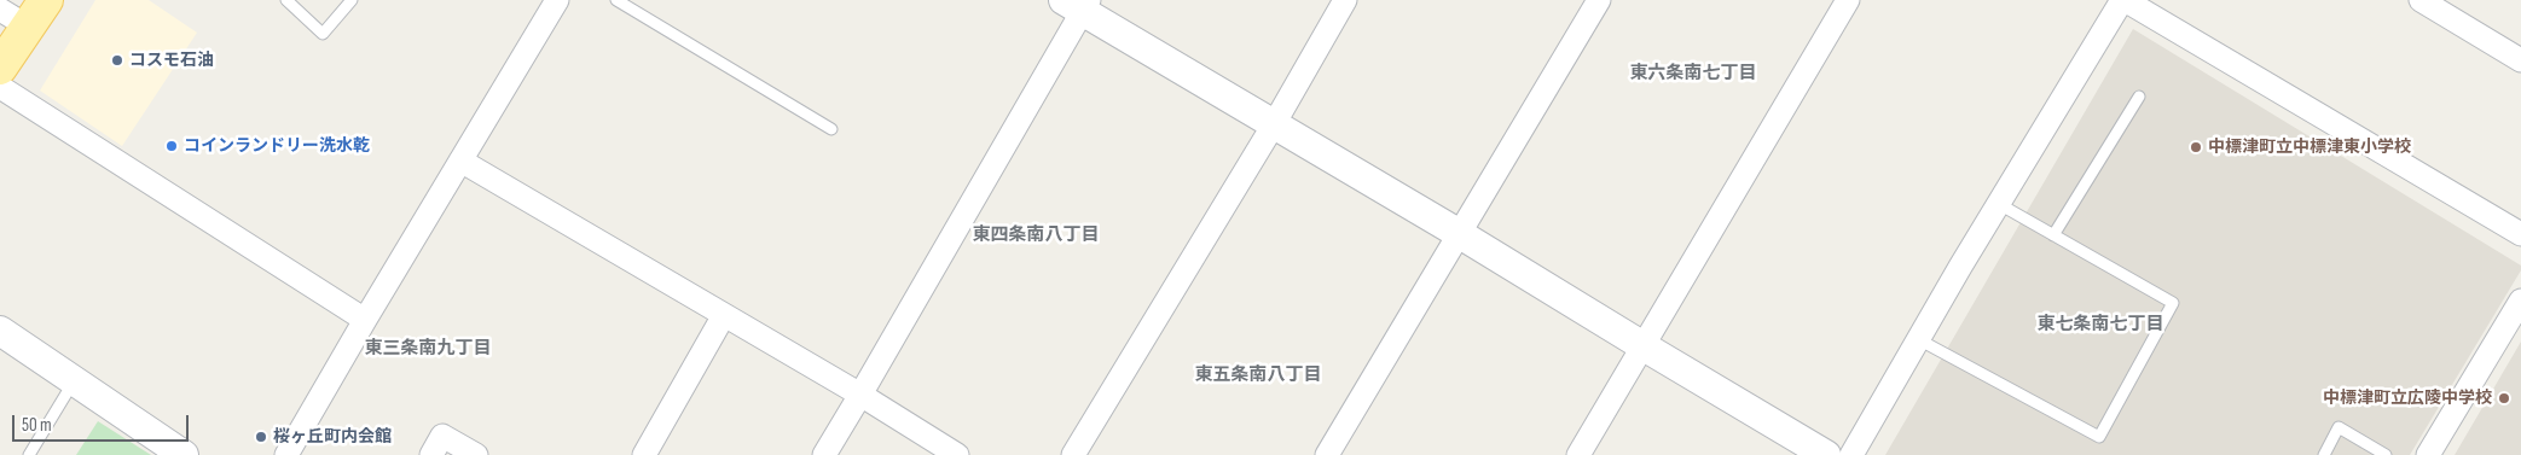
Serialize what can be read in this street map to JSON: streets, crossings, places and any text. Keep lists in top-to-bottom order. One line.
{"districts":["東六条南七丁目","東四条南八丁目","東七条南七丁目","東三条南九丁目","東五条南八丁目"],"places":["コスモ石油","コインランドリー洗水乾","中標津町立中標津東小学校","中標津町立広陵中学校","桜ヶ丘町内会館"],"scale_bar":"50 m"}
